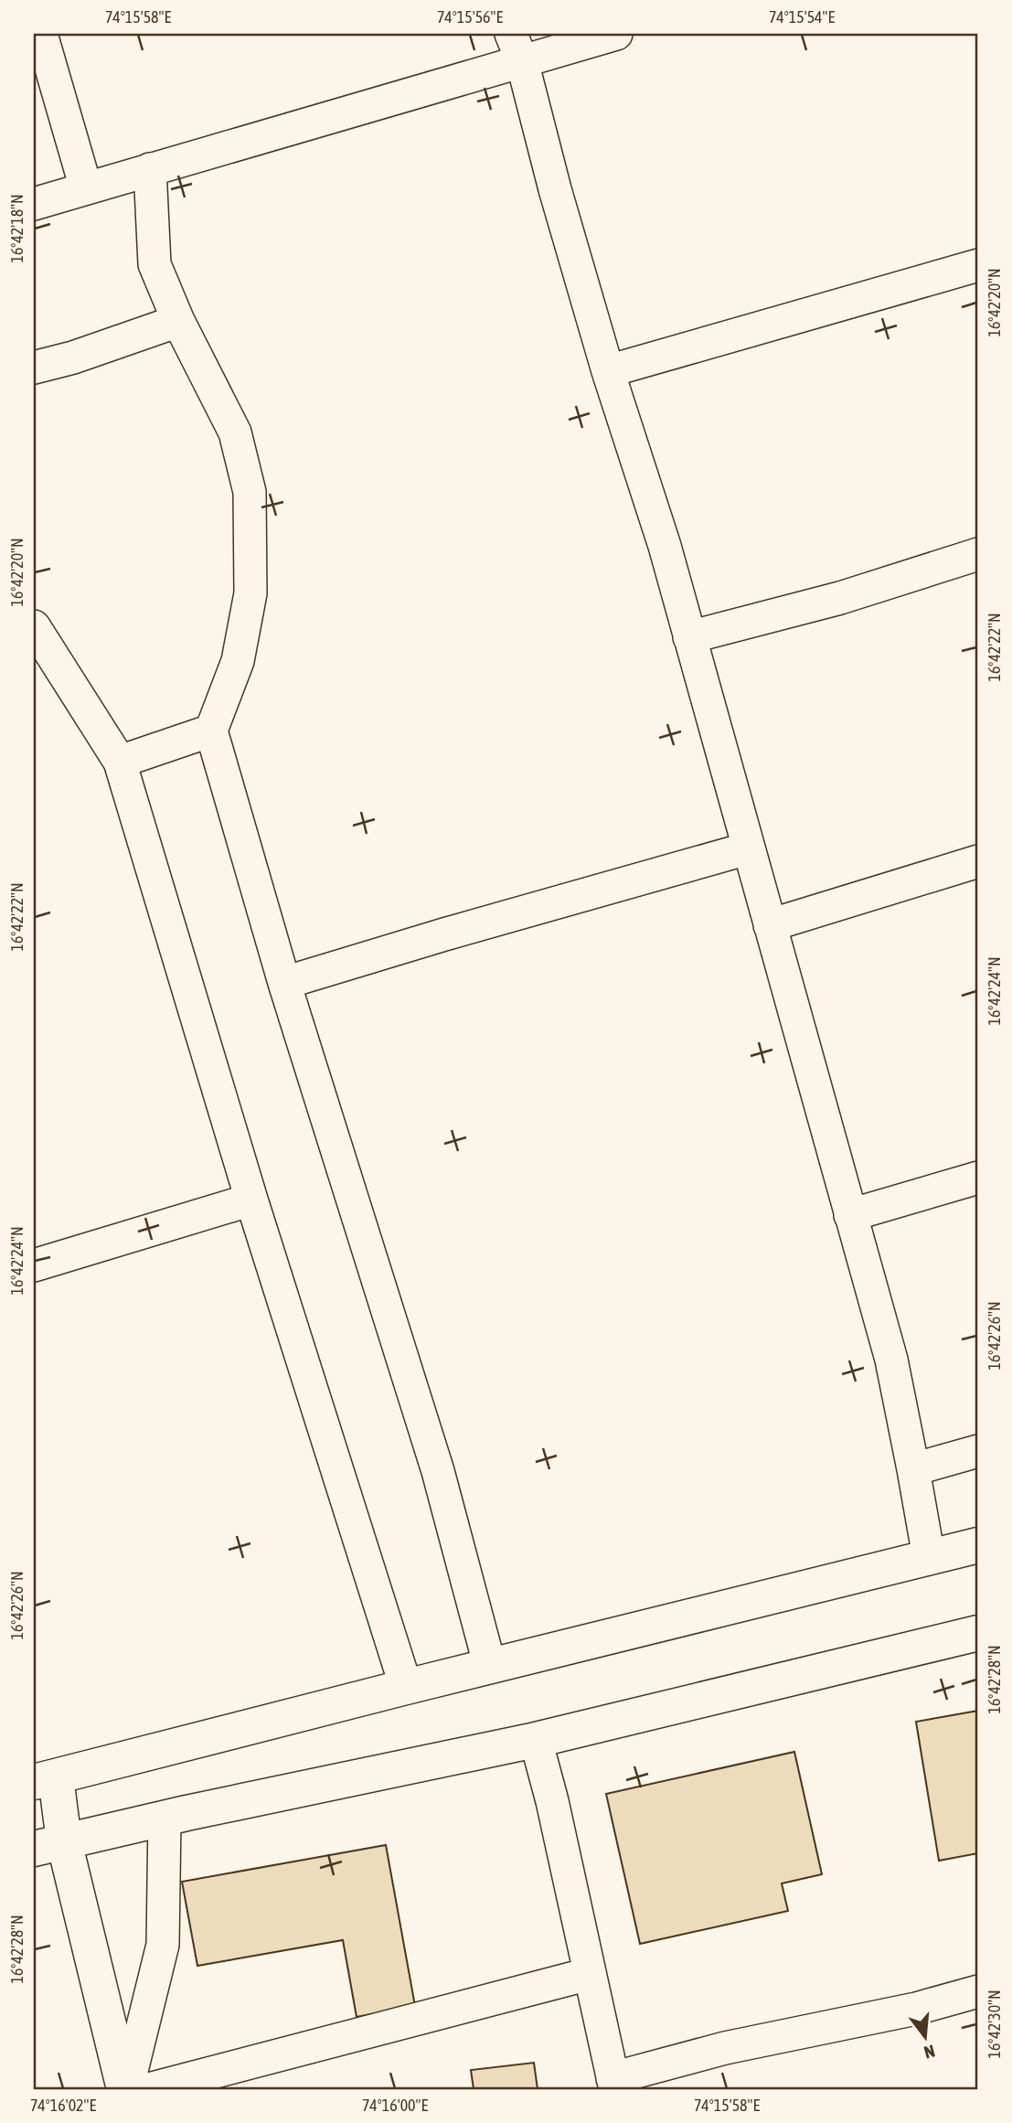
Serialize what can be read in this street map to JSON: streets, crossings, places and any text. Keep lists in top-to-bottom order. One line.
{"north":"bottom","coordinates":["74°15'58\"E","74°15'56\"E","74°15'54\"E","16°42'18\"N","16°42'20\"N","16°42'22\"N","16°42'24\"N","16°42'26\"N","16°42'28\"N","16°42'30\"N","74°16'02\"E","74°16'00\"E"]}
